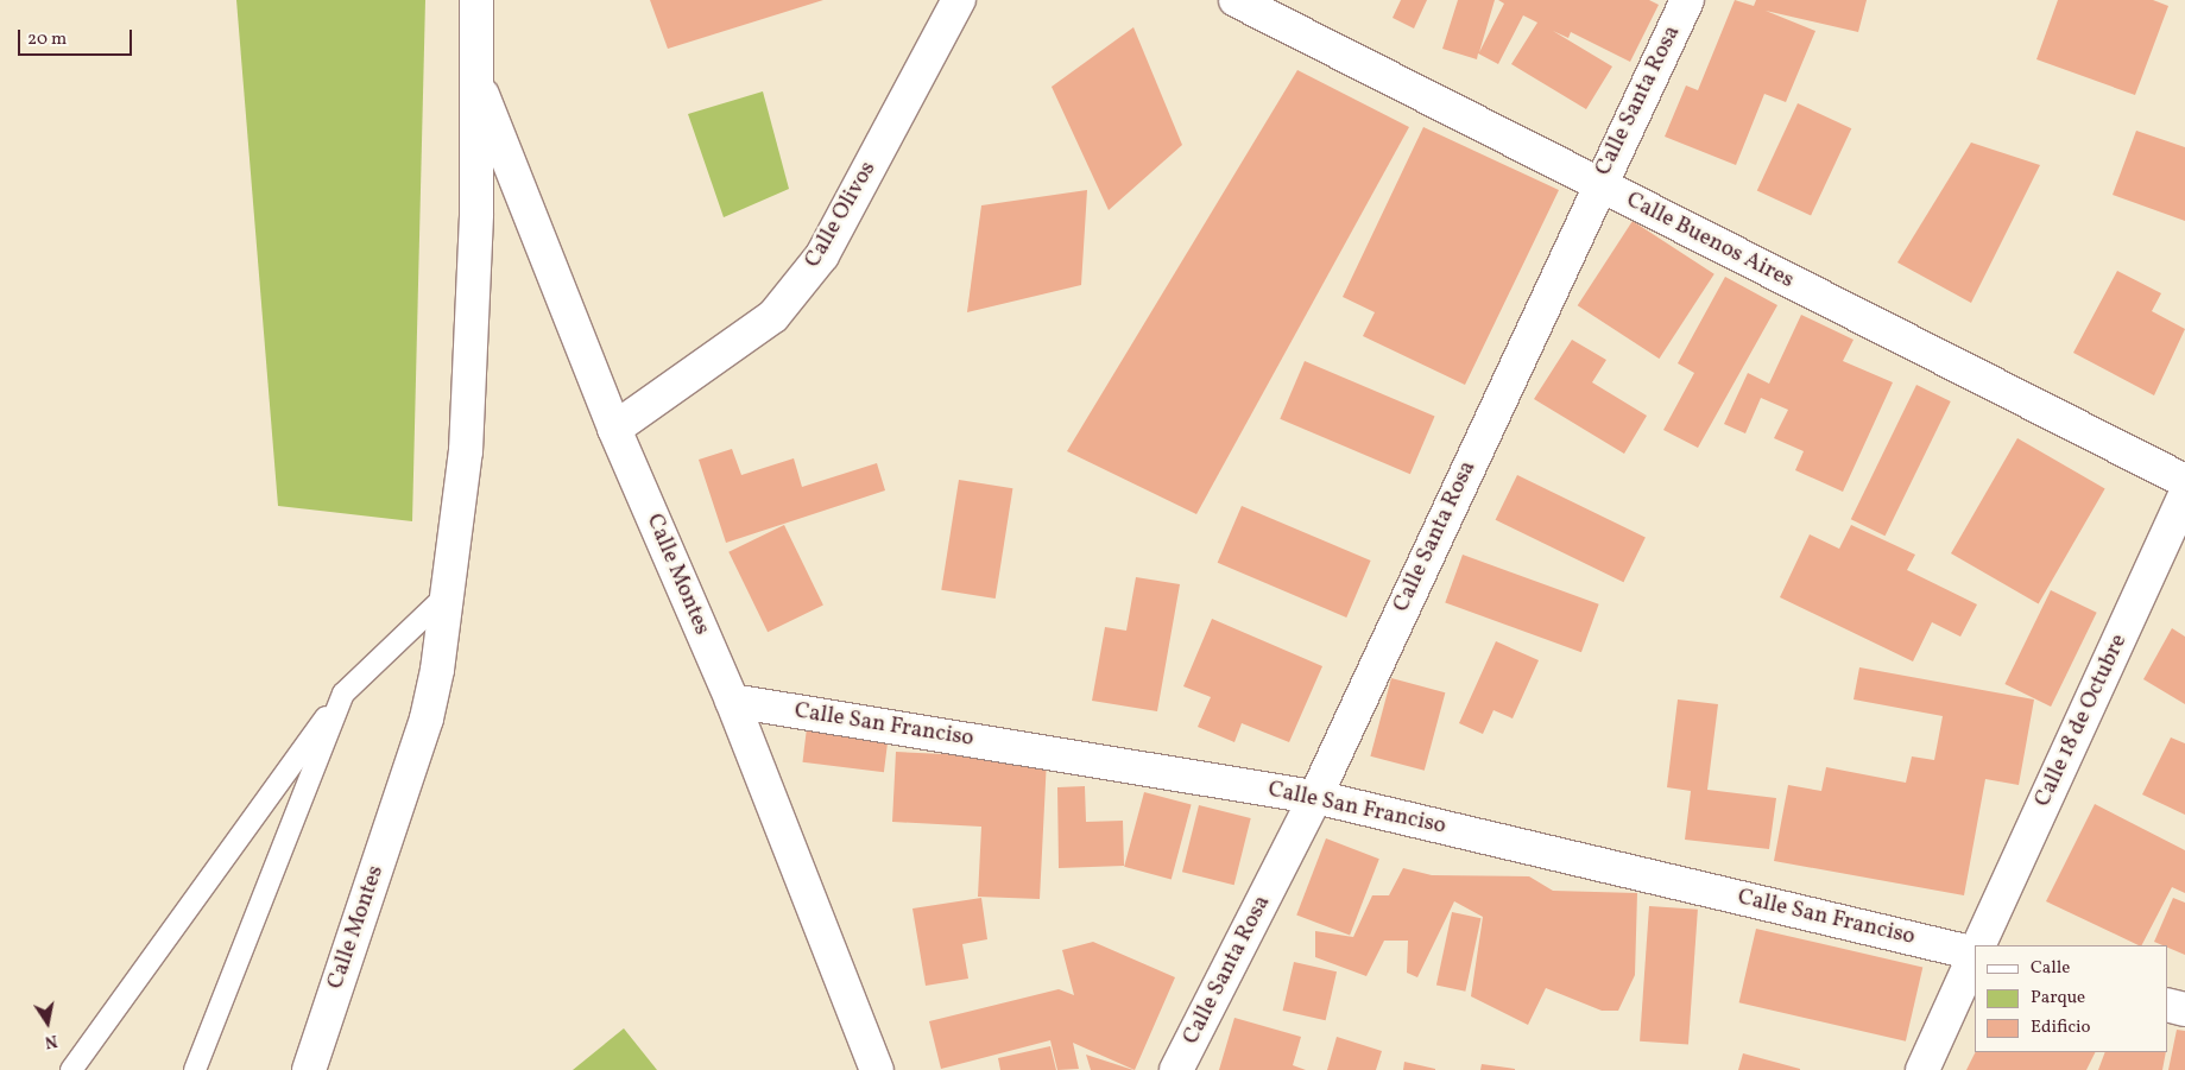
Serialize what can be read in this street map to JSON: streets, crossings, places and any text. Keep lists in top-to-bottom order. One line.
{"streets":{"street":["Calle Santa Rosa","Calle Olivos","Calle Buenos Aires","Calle Montes","Calle 18 de Octubre","Calle San Franciso"]},"crossings":[["Calle Santa Rosa","Calle Buenos Aires"],["Calle Santa Rosa","Calle San Franciso"],["Calle Olivos","Calle Montes"],["Calle Montes","Calle San Franciso"]],"legend":["Calle","Parque","Edificio"],"scale_bar":"20 m","north":"bottom"}
